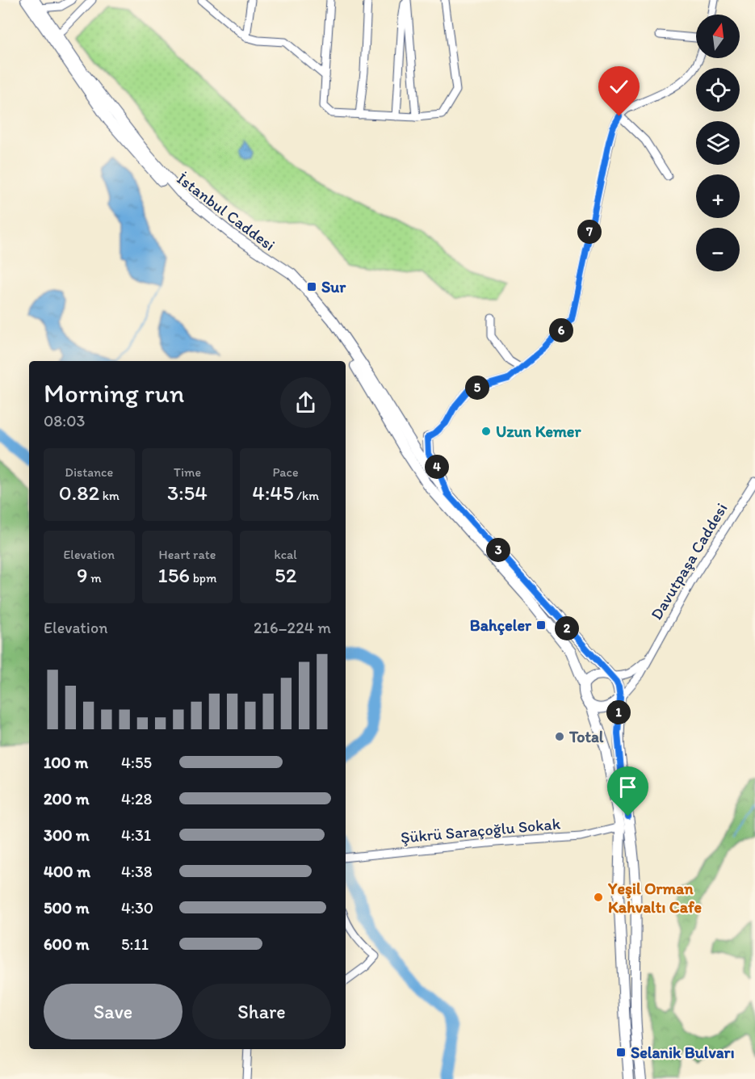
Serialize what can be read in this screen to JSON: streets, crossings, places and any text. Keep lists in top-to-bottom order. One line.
{"streets":{"main road":["İstanbul Caddesi"],"street":["Davutpaşa Caddesi","Şükrü Saraçoğlu Sokak"]},"crossings":[["İstanbul Caddesi","Davutpaşa Caddesi"]],"places":{"transit":["Sur","Bahçeler","Selanik Bulvarı"],"other":["Uzun Kemer","Total","Yeşil Orman Kahvaltı Cafe"]},"north":"top","page":{"map_buttons":["+","−"],"pins":["7","6","5","4","3","2","1"],"heading":["Morning run","08:03"],"stats":[["Distance","0.82 km"],["Time","3:54"],["Pace","4:45 /km"],["Elevation","9 m"],["Heart rate","156 bpm"],["kcal","52"]],"chart":["Elevation","216–224 m"],"list":[{"name":"100 m","note":"4:55"},{"name":"200 m","note":"4:28"},{"name":"300 m","note":"4:31"},{"name":"400 m","note":"4:38"},{"name":"500 m","note":"4:30"},{"name":"600 m","note":"5:11"}],"buttons":["Save","Share"]}}
